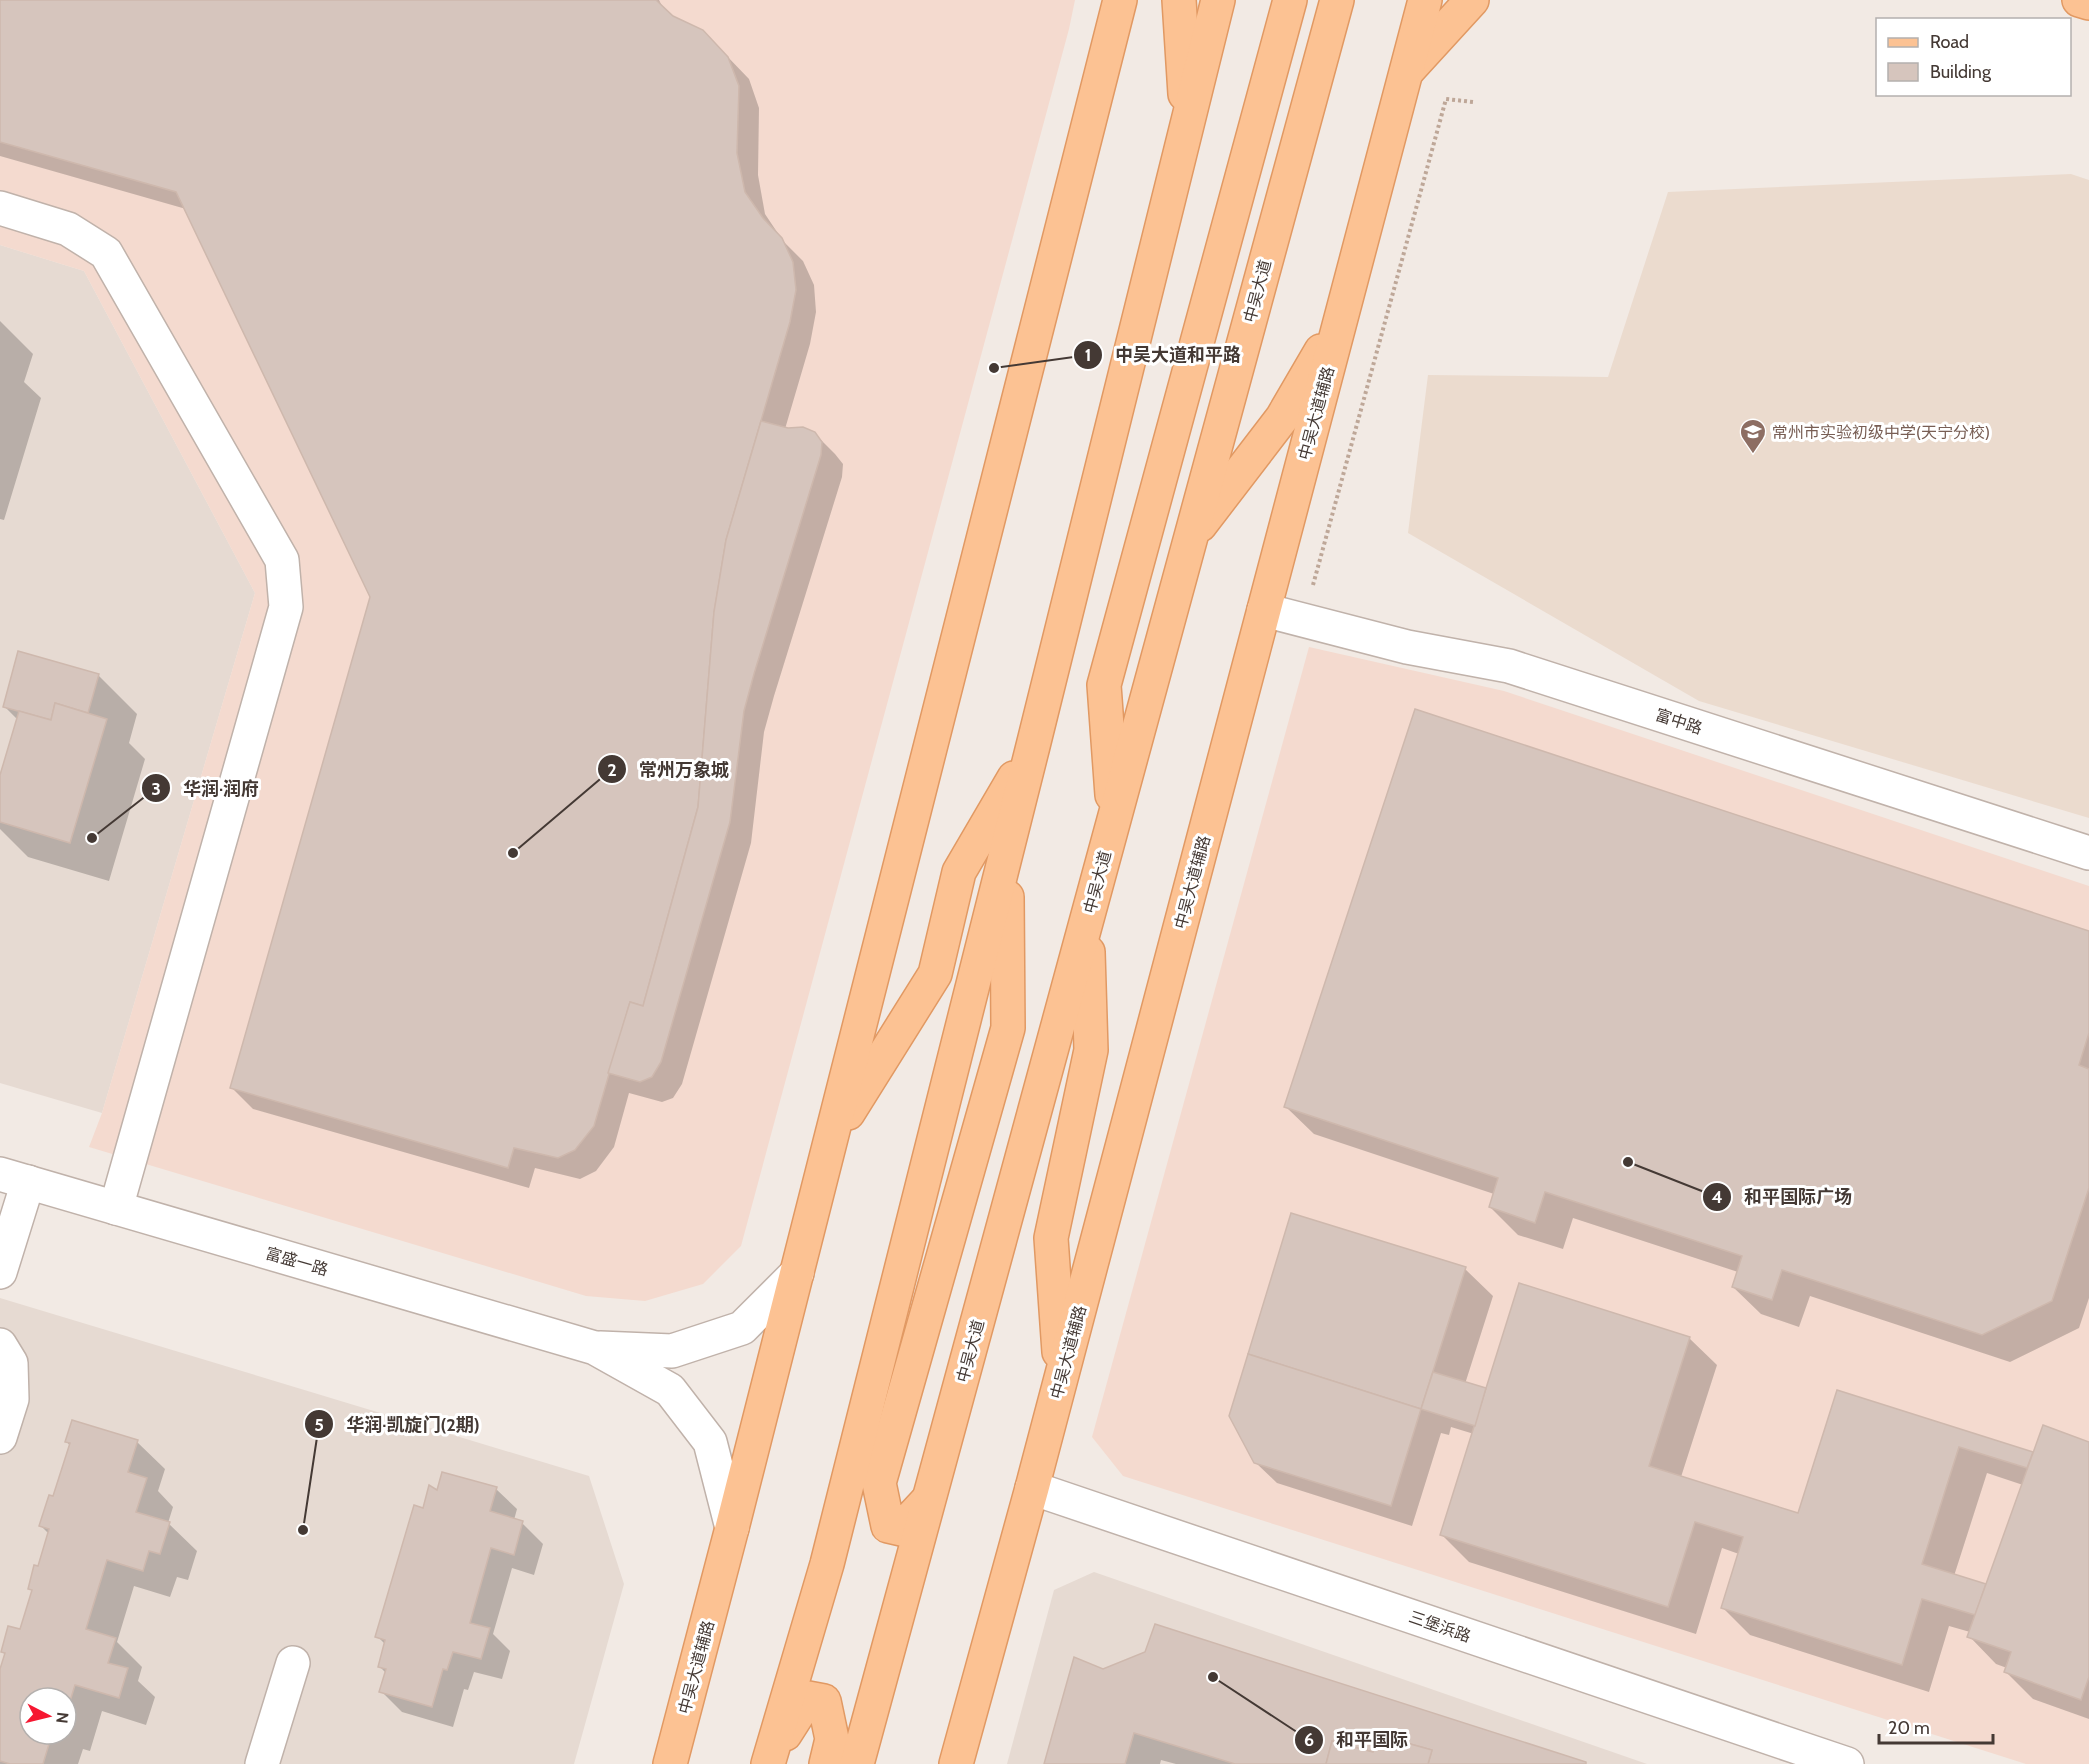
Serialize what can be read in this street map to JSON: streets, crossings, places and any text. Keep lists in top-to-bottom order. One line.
{"streets":{"main road":["中吴大道","中吴大道辅路"],"street":["富中路","富盛一路","三堡浜路"]},"crossings":[["中吴大道辅路","富中路"],["中吴大道辅路","三堡浜路"]],"places":{"other":["中吴大道和平路","华润·润府","常州万象城","和平国际广场","华润·凯旋门(2期)","和平国际"],"school or university":["常州市实验初级中学(天宁分校)"]},"legend":["Road","Building"],"scale_bar":"20 m","north":"right"}
